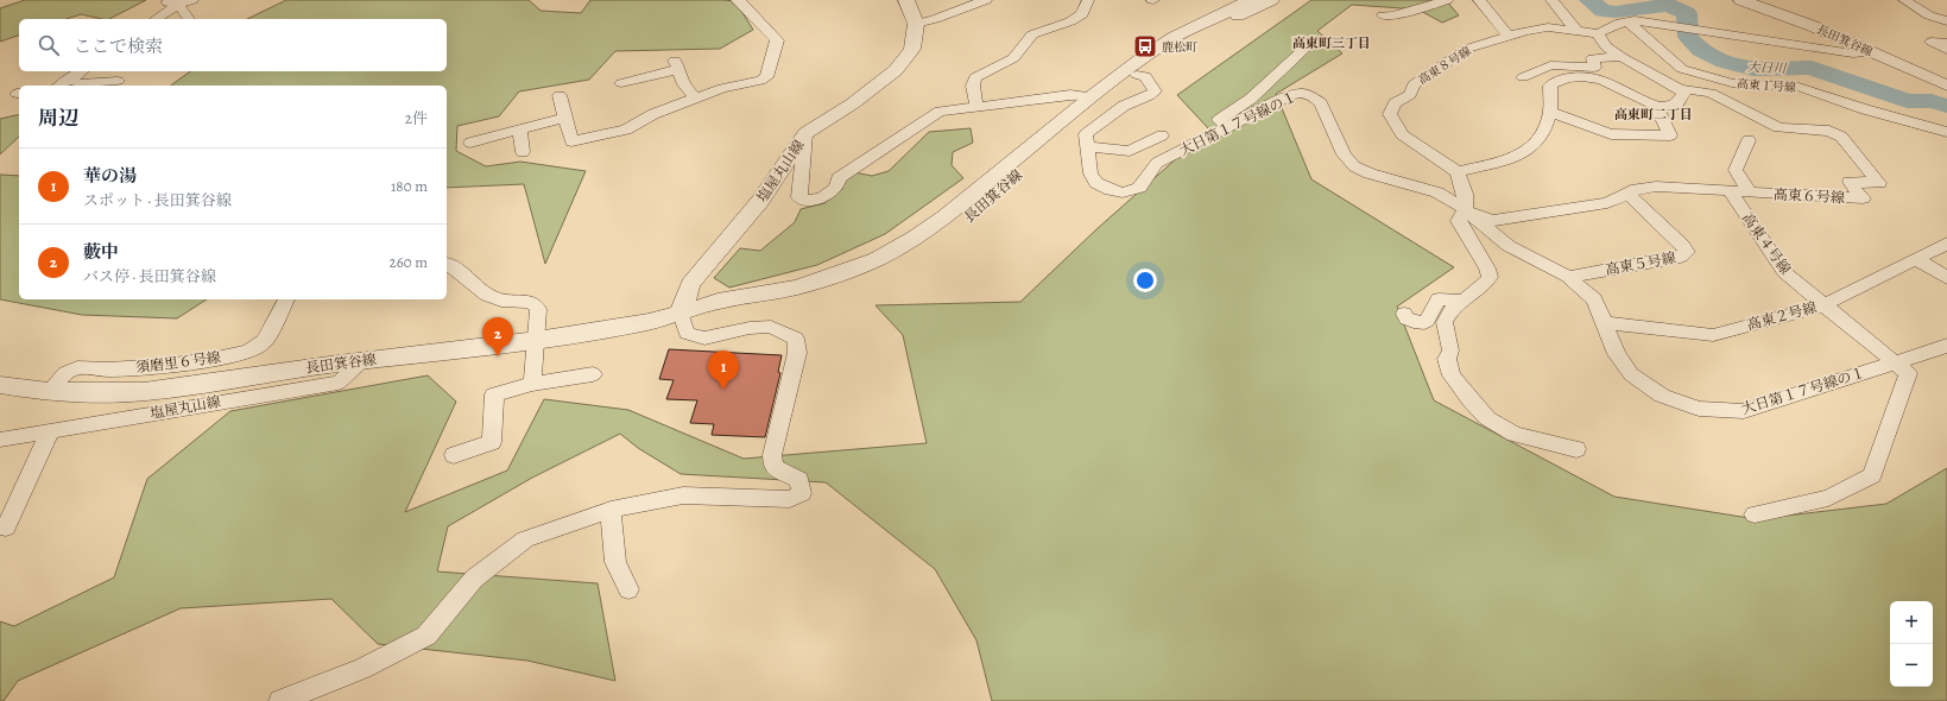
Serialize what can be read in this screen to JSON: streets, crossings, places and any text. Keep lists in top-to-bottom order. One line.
{"streets":{"street":["長田箕谷線","高東８号線","高東１号線","大日第１７号線の１","塩屋丸山線","高東６号線","高東４号線","高東５号線","高東２号線","須磨里６号線"]},"crossings":[["長田箕谷線","塩屋丸山線"],["長田箕谷線","須磨里６号線"],["高東８号線","高東６号線"],["大日第１７号線の１","高東６号線"],["大日第１７号線の１","高東４号線"],["大日第１７号線の１","高東５号線"],["大日第１７号線の１","高東２号線"],["高東６号線","高東４号線"],["高東６号線","高東５号線"],["高東４号線","高東２号線"]],"districts":["高東町三丁目","高東町二丁目"],"water":["大日川"],"places":{"bus stop":["鹿松町"]},"page":{"search":"ここで検索","heading":["周辺","2件"],"list":[{"mark":"1","name":"華の湯","note":"スポット · 長田箕谷線","value":"180 m"},{"mark":"2","name":"藪中","note":"バス停 · 長田箕谷線","value":"260 m"}],"pins":["2","1"],"map_buttons":["+","−"]}}
